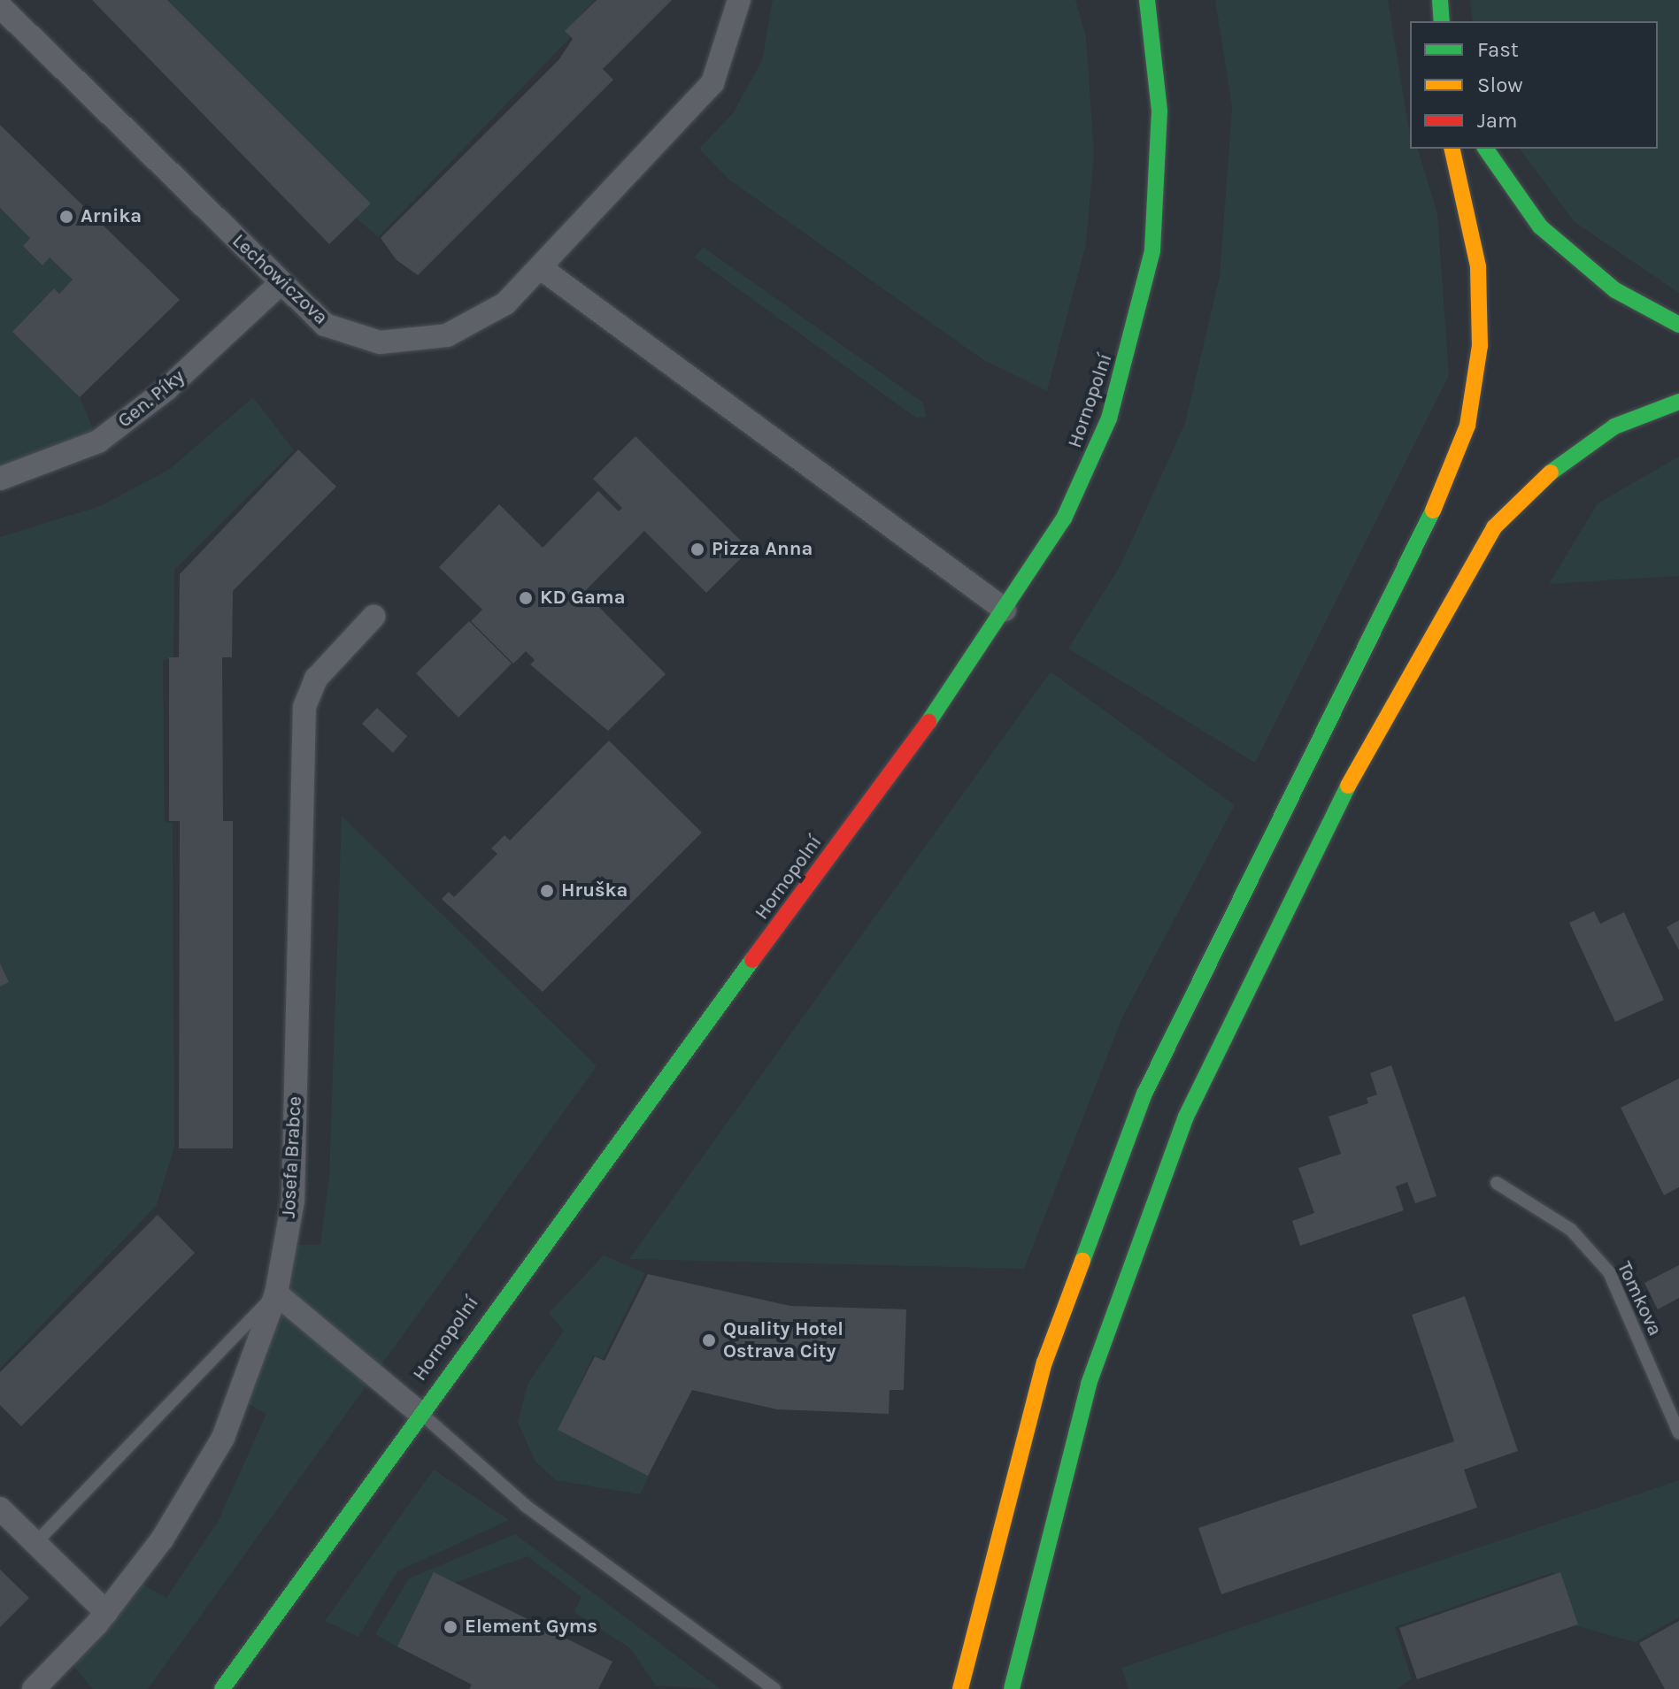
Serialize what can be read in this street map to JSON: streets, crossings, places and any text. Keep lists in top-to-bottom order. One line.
{"streets":{"main road":["Hornopolní"],"street":["Lechowiczova","Gen. Píky","Josefa Brabce"],"lane":["Tomkova"]},"crossings":[["Lechowiczova","Gen. Píky"]],"places":["Arnika","Pizza Anna","KD Gama","Hruška","Quality Hotel Ostrava City","Element Gyms"],"legend":["Fast","Slow","Jam"]}
